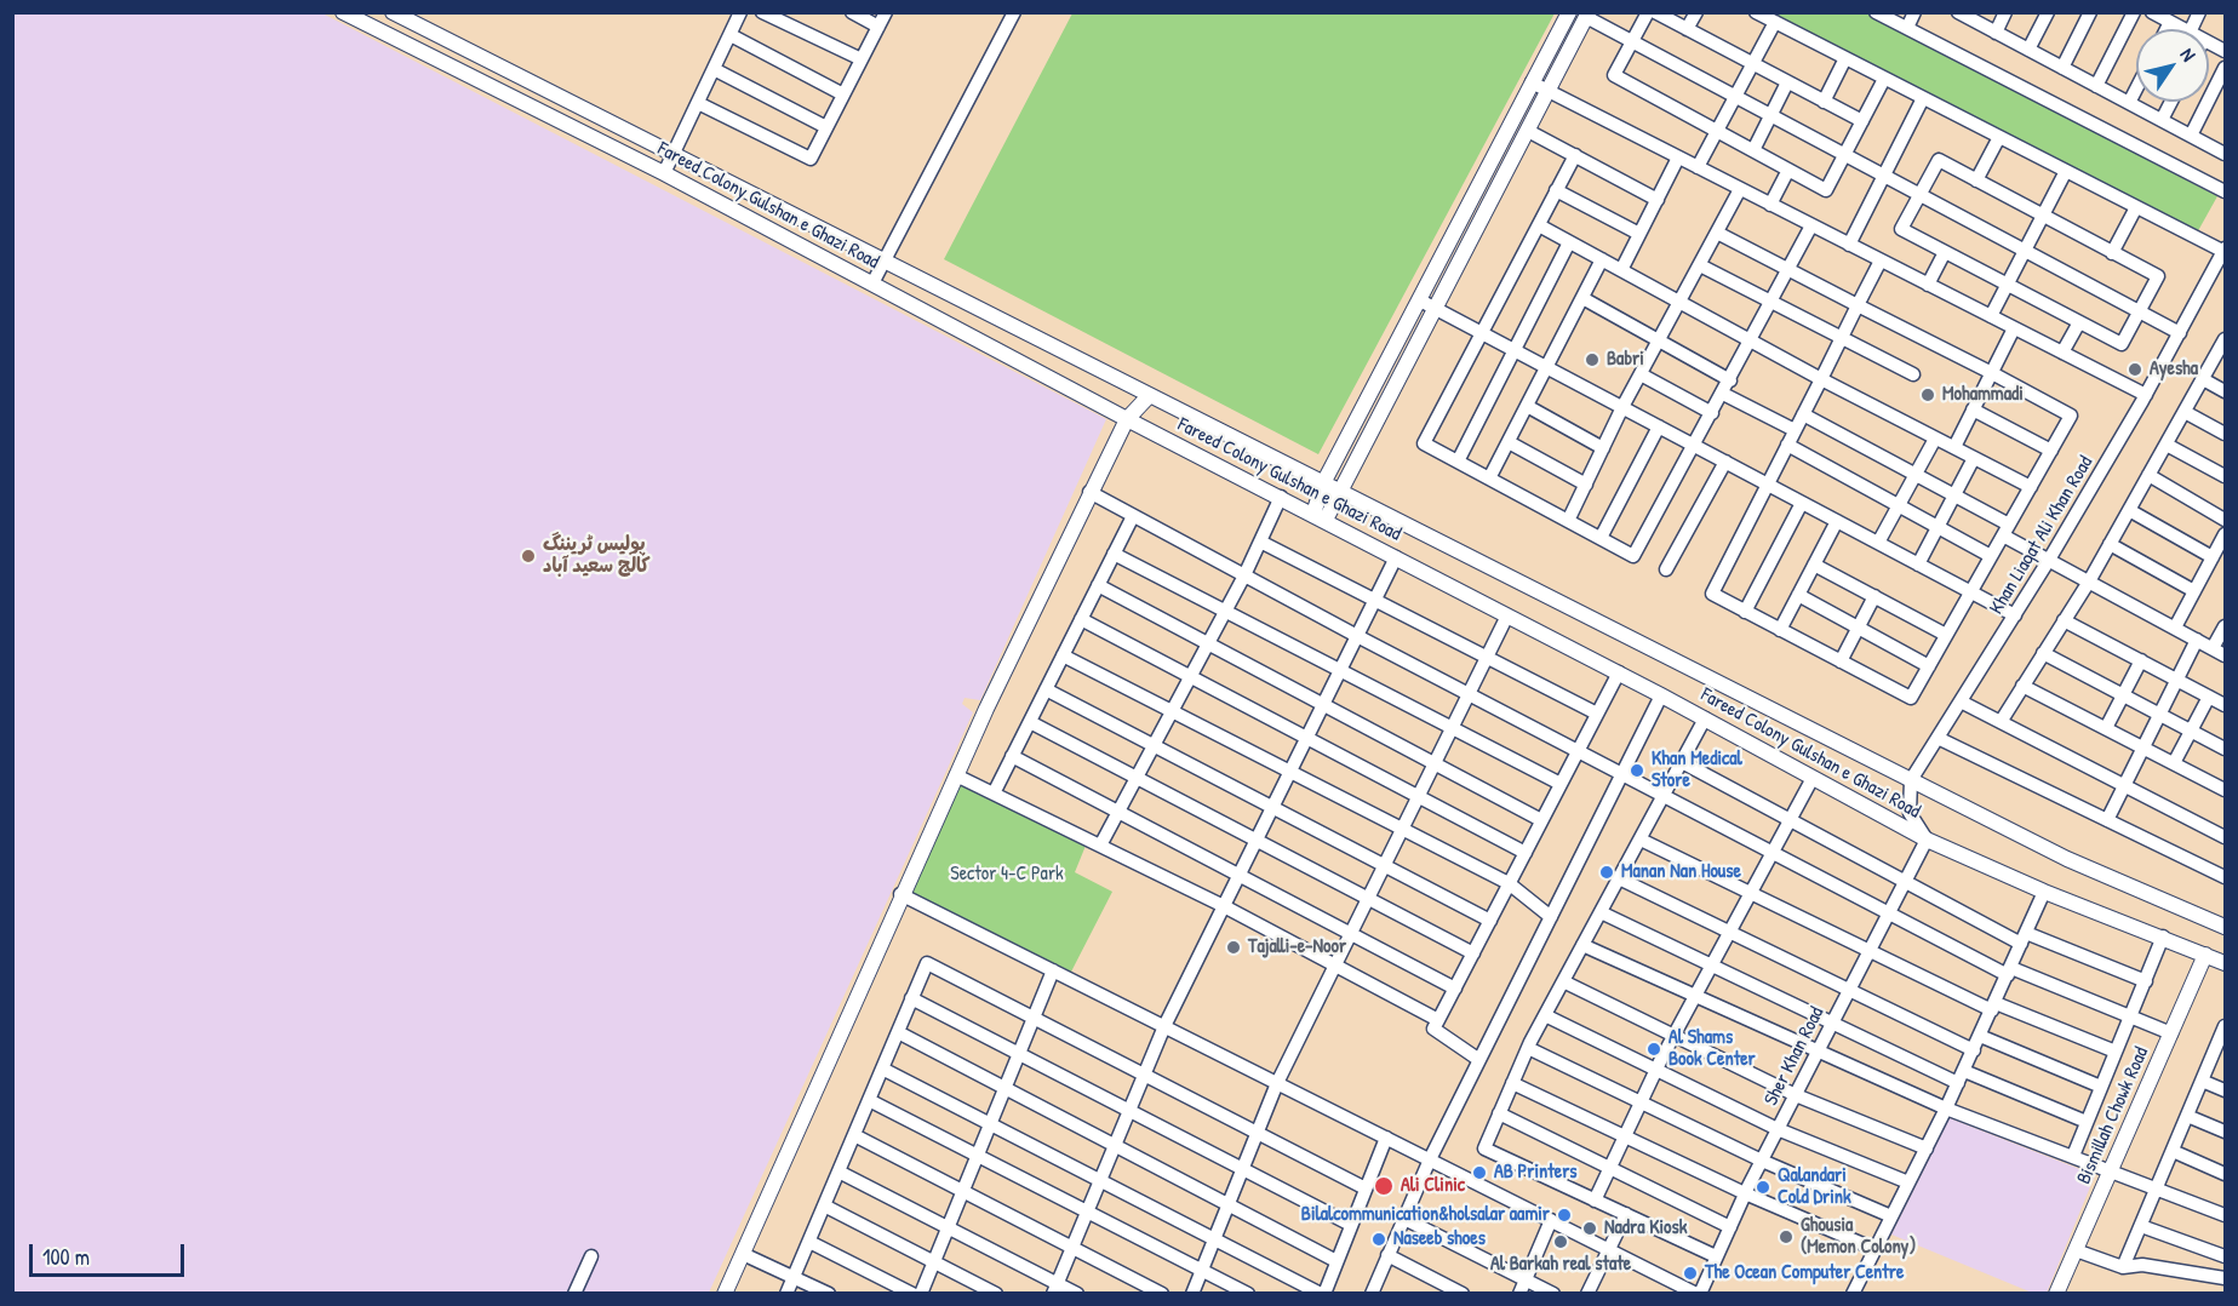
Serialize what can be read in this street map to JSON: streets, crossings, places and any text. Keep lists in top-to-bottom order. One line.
{"streets":{"main road":["Fareed Colony Gulshan e Ghazi Road","Bismillah Chowk Road"],"street":["Khan Liaqat Ali Khan Road","Sher Khan Road"]},"crossings":[["Fareed Colony Gulshan e Ghazi Road","Khan Liaqat Ali Khan Road"],["Fareed Colony Gulshan e Ghazi Road","Sher Khan Road"],["Fareed Colony Gulshan e Ghazi Road","Bismillah Chowk Road"]],"parks":["Sector 4-C Park"],"places":["Babri","Ayesha","Mohammadi","پولیس ٹریننگ کالج سعید آباد","Khan Medical Store","Manan Nan House","Tajalli-e-Noor","Al Shams Book Center","AB Printers","Ali Clinic","Qalandari Cold Drink","Bilalcommunication&holsalar aamir","Nadra Kiosk","Ghousia (Memon Colony)","Naseeb shoes","Al Barkah real state","The Ocean Computer Centre"],"scale_bar":"100 m","north":"top right"}
